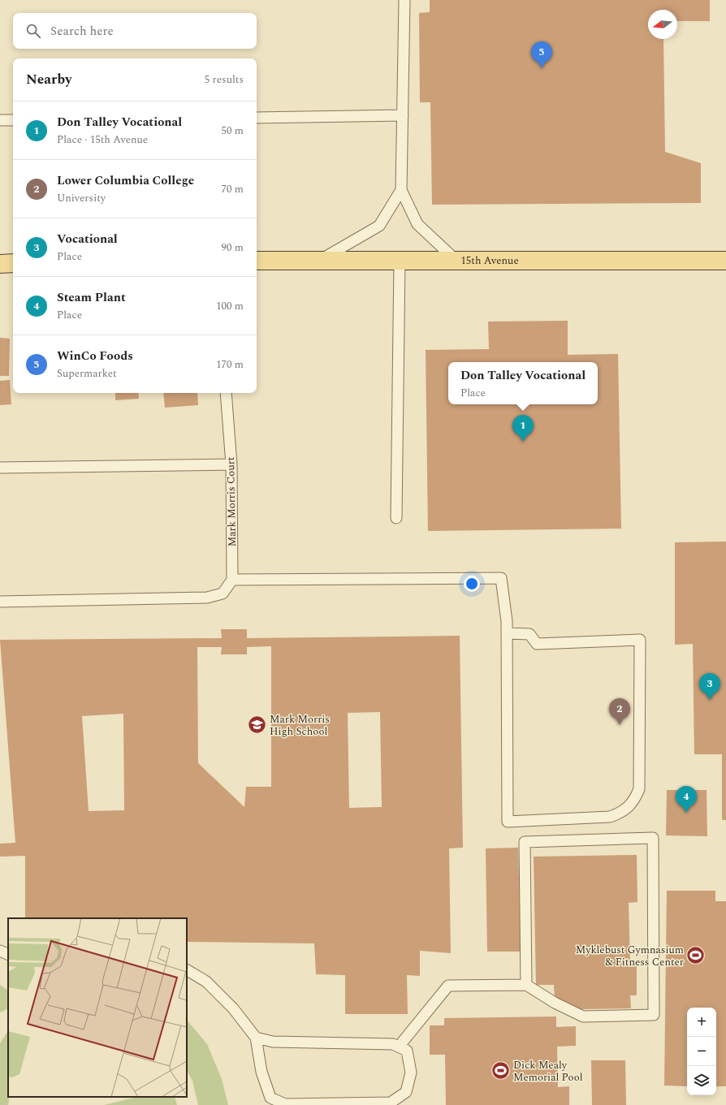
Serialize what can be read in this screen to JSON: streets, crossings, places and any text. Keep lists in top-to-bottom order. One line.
{"streets":{"main road":["15th Avenue"],"lane":["Mark Morris Court"]},"places":{"school or university":["Mark Morris High School"],"sports":["Myklebust Gymnasium & Fitness Center","Dick Mealy Memorial Pool"]},"north":"left","page":{"search":"Search here","pins":["5","1","3","2","4"],"heading":["Nearby","5 results"],"list":[{"mark":"1","name":"Don Talley Vocational","note":"Place · 15th Avenue","value":"50 m"},{"mark":"2","name":"Lower Columbia College","note":"University","value":"70 m"},{"mark":"3","name":"Vocational","note":"Place","value":"90 m"},{"mark":"4","name":"Steam Plant","note":"Place","value":"100 m"},{"mark":"5","name":"WinCo Foods","note":"Supermarket","value":"170 m"}],"popup":["Don Talley Vocational","Place"],"map_buttons":["+","−"]}}
